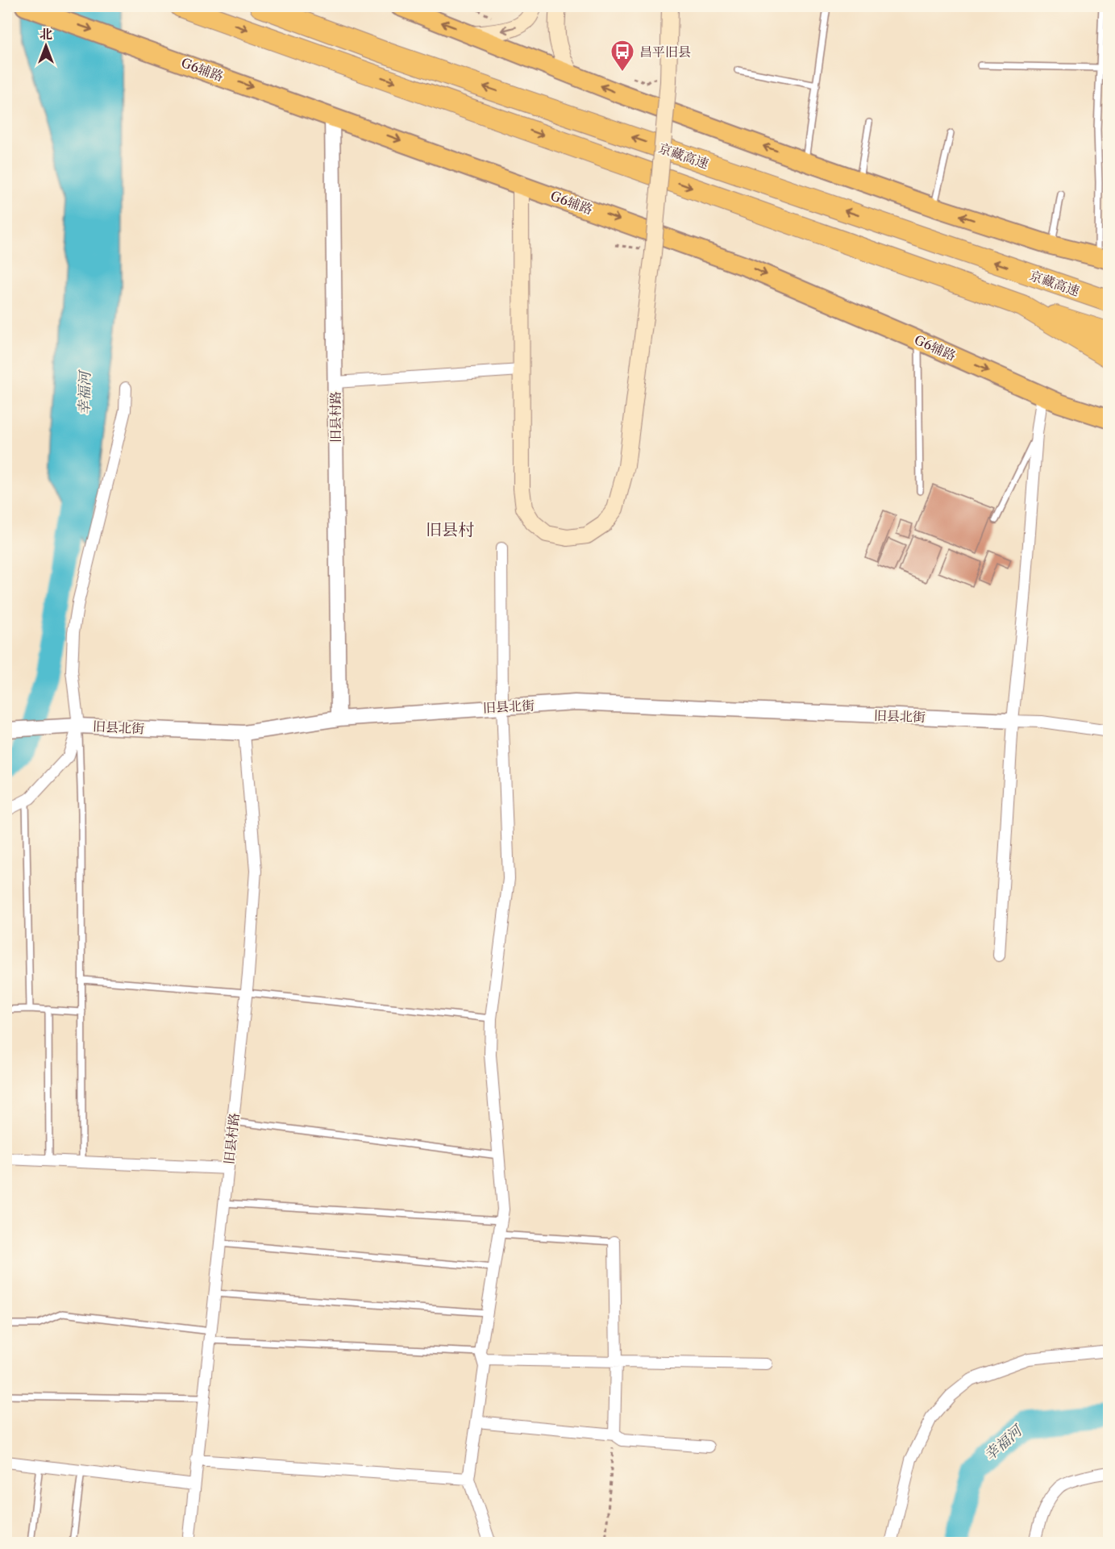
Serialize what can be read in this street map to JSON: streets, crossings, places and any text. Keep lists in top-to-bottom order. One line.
{"streets":{"highway":["京藏高速"],"main road":["G6辅路"],"street":["旧县村路","旧县北街"]},"crossings":[["G6辅路","旧县村路"],["旧县村路","旧县北街"]],"districts":["旧县村"],"water":["幸福河"],"places":{"bus stop":["昌平旧县"]},"north":"top"}
